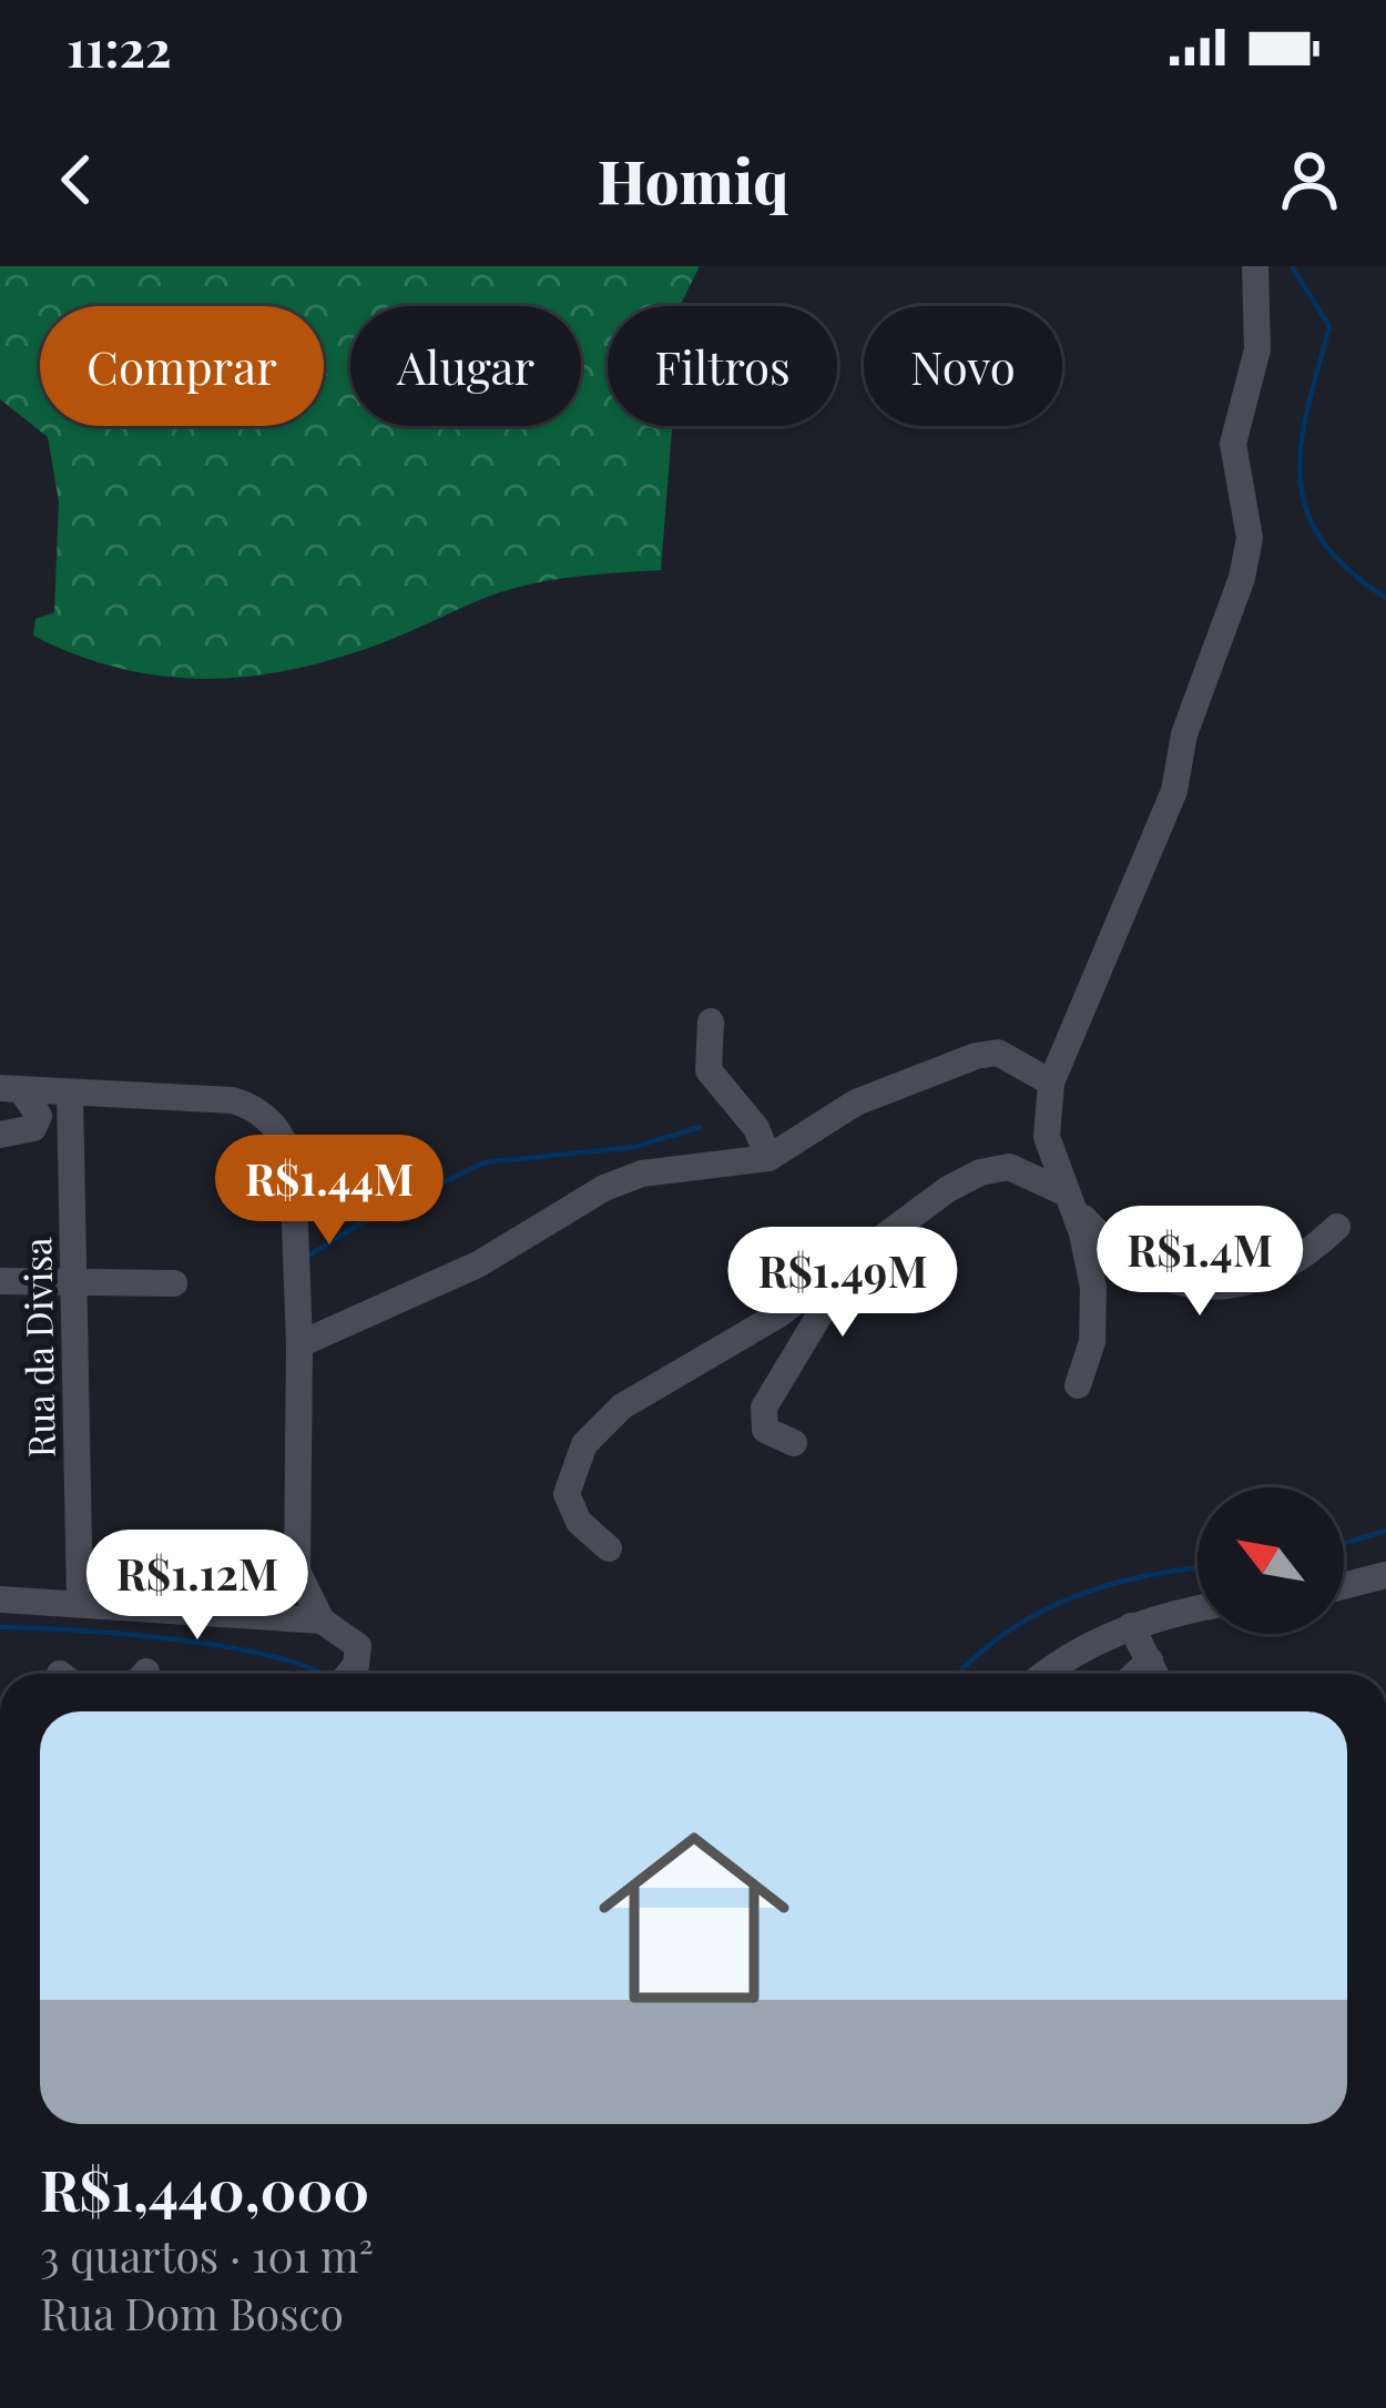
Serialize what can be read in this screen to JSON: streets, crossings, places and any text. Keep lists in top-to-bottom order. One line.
{"streets":{"street":["Rua da Divisa"]},"north":"top left","page":{"status":"11:22","header":"Homiq","chip":["Comprar","Alugar","Filtros","Novo"],"price":["R$1.44M","R$1.4M","R$1.49M","R$1.12M"],"list":[{"name":"R$1,440,000","note":"3 quartos · 101 m² · Rua Dom Bosco"}]}}
